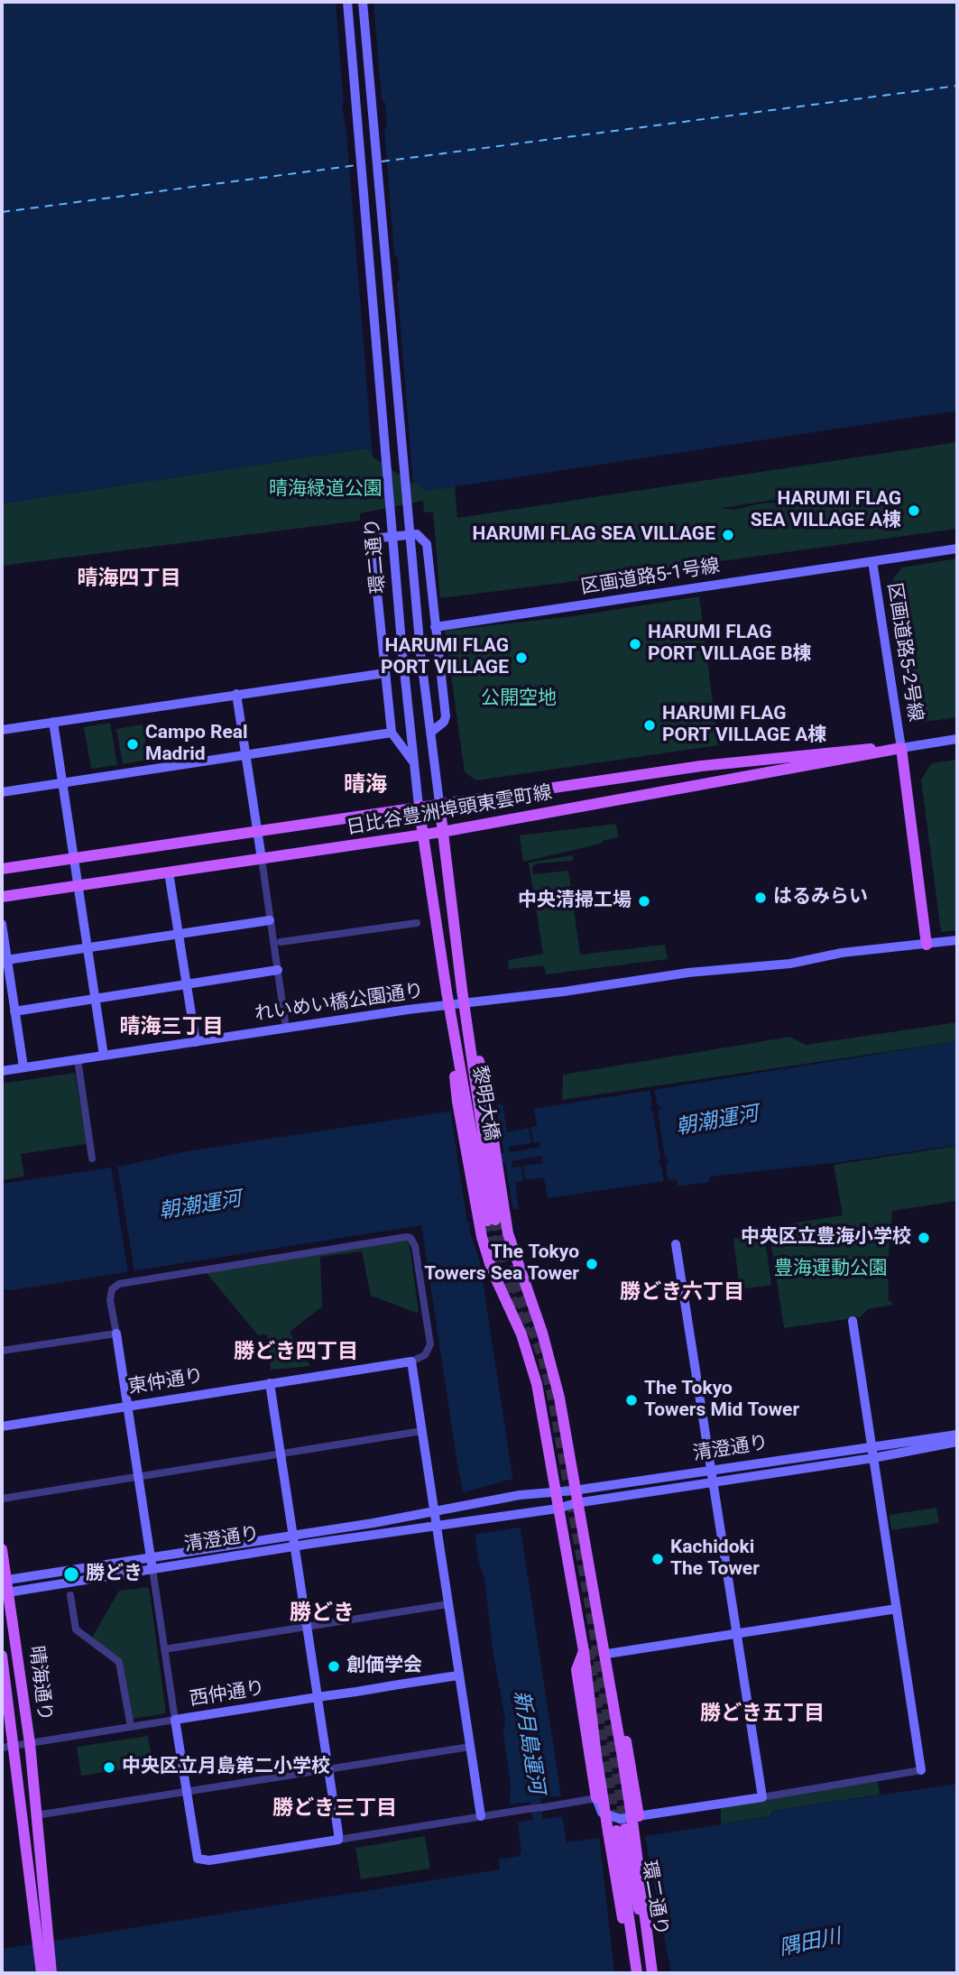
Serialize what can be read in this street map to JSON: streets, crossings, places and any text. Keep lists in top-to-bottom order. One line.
{"streets":{"main road":["環二通り","日比谷豊洲埠頭東雲町線","黎明大橋","晴海通り"],"street":["区画道路5-1号線","区画道路5-2号線","れいめい橋公園通り","東仲通り","清澄通り","西仲通り"]},"crossings":[["環二通り","日比谷豊洲埠頭東雲町線"],["環二通り","黎明大橋"],["区画道路5-1号線","区画道路5-2号線"],["区画道路5-2号線","日比谷豊洲埠頭東雲町線"],["清澄通り","晴海通り"],["晴海通り","西仲通り"]],"districts":["晴海四丁目","晴海","晴海三丁目","勝どき六丁目","勝どき四丁目","勝どき","勝どき五丁目","勝どき三丁目"],"water":["朝潮運河","新月島運河","隅田川"],"parks":["晴海緑道公園","公開空地","豊海運動公園"],"places":["HARUMI FLAG SEA VILLAGE A棟","HARUMI FLAG SEA VILLAGE","HARUMI FLAG PORT VILLAGE B棟","HARUMI FLAG PORT VILLAGE","HARUMI FLAG PORT VILLAGE A棟","Campo Real Madrid","はるみらい","中央清掃工場","中央区立豊海小学校","The Tokyo Towers Sea Tower","The Tokyo Towers Mid Tower","Kachidoki The Tower","勝どき","創価学会","中央区立月島第二小学校"]}
